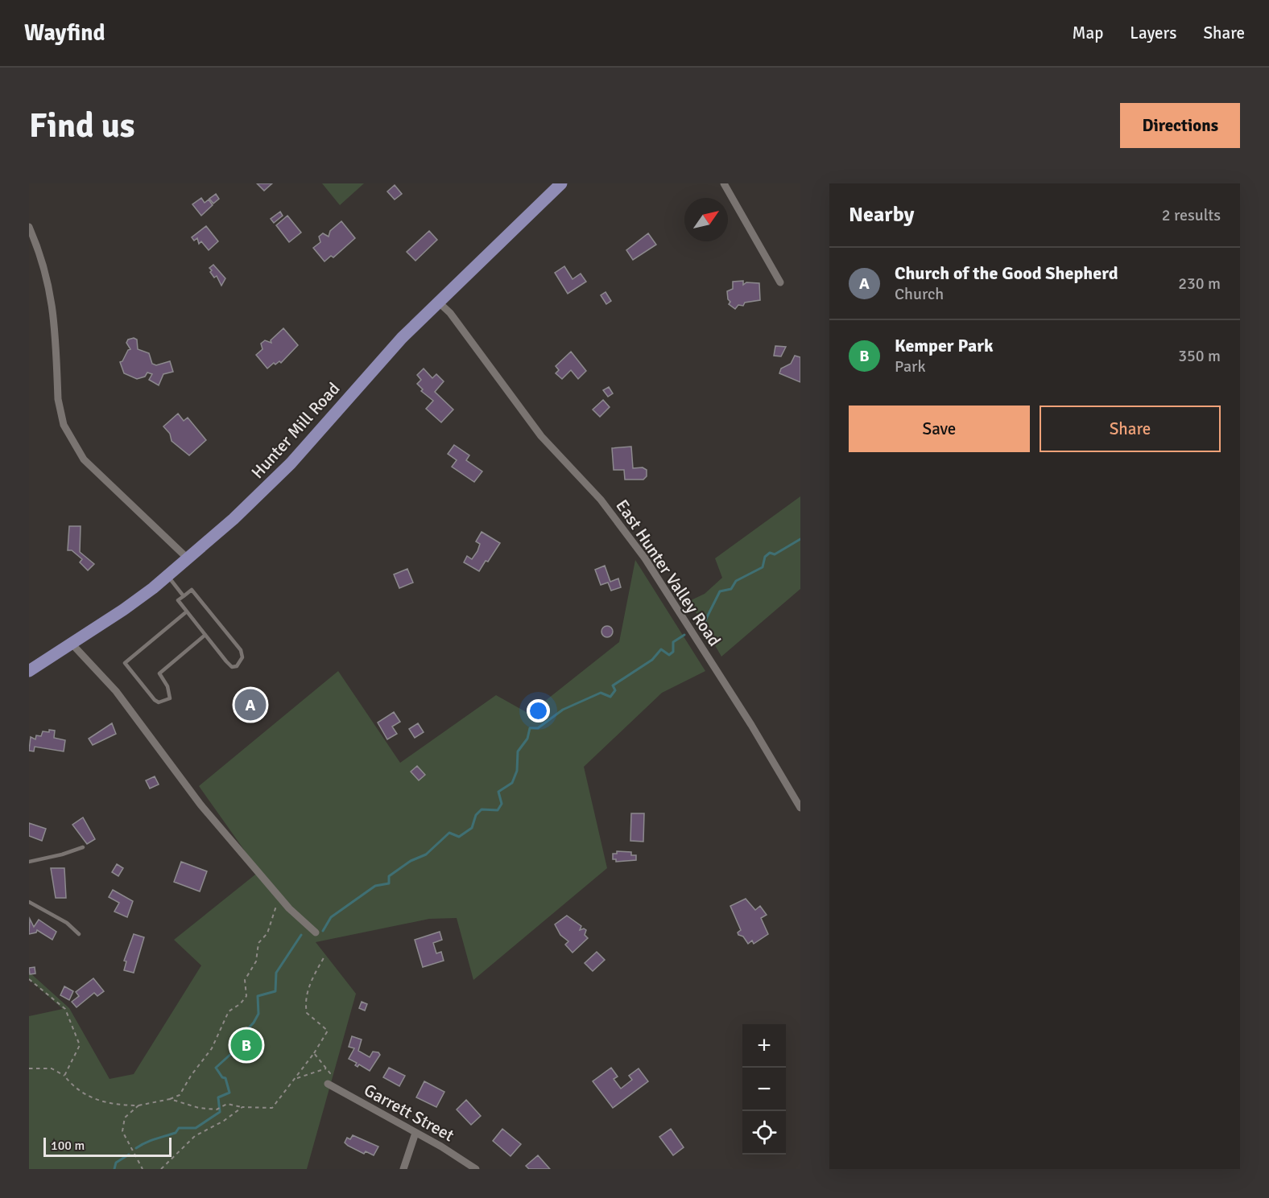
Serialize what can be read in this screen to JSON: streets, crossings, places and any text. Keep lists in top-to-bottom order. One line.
{"streets":{"main road":["Hunter Mill Road"],"street":["East Hunter Valley Road","Garrett Street"]},"crossings":[["Hunter Mill Road","East Hunter Valley Road"]],"scale_bar":"100 m","north":"top right","page":{"header":"Wayfind","nav":["Map","Layers","Share"],"buttons":["Directions",["Save","Share"]],"title":"Find us","heading":["Nearby","2 results"],"list":[{"mark":"A","name":"Church of the Good Shepherd","note":"Church","value":"230 m"},{"mark":"B","name":"Kemper Park","note":"Park","value":"350 m"}],"pins":["A","B"],"map_buttons":["+","−"],"scale":"100 m"}}
